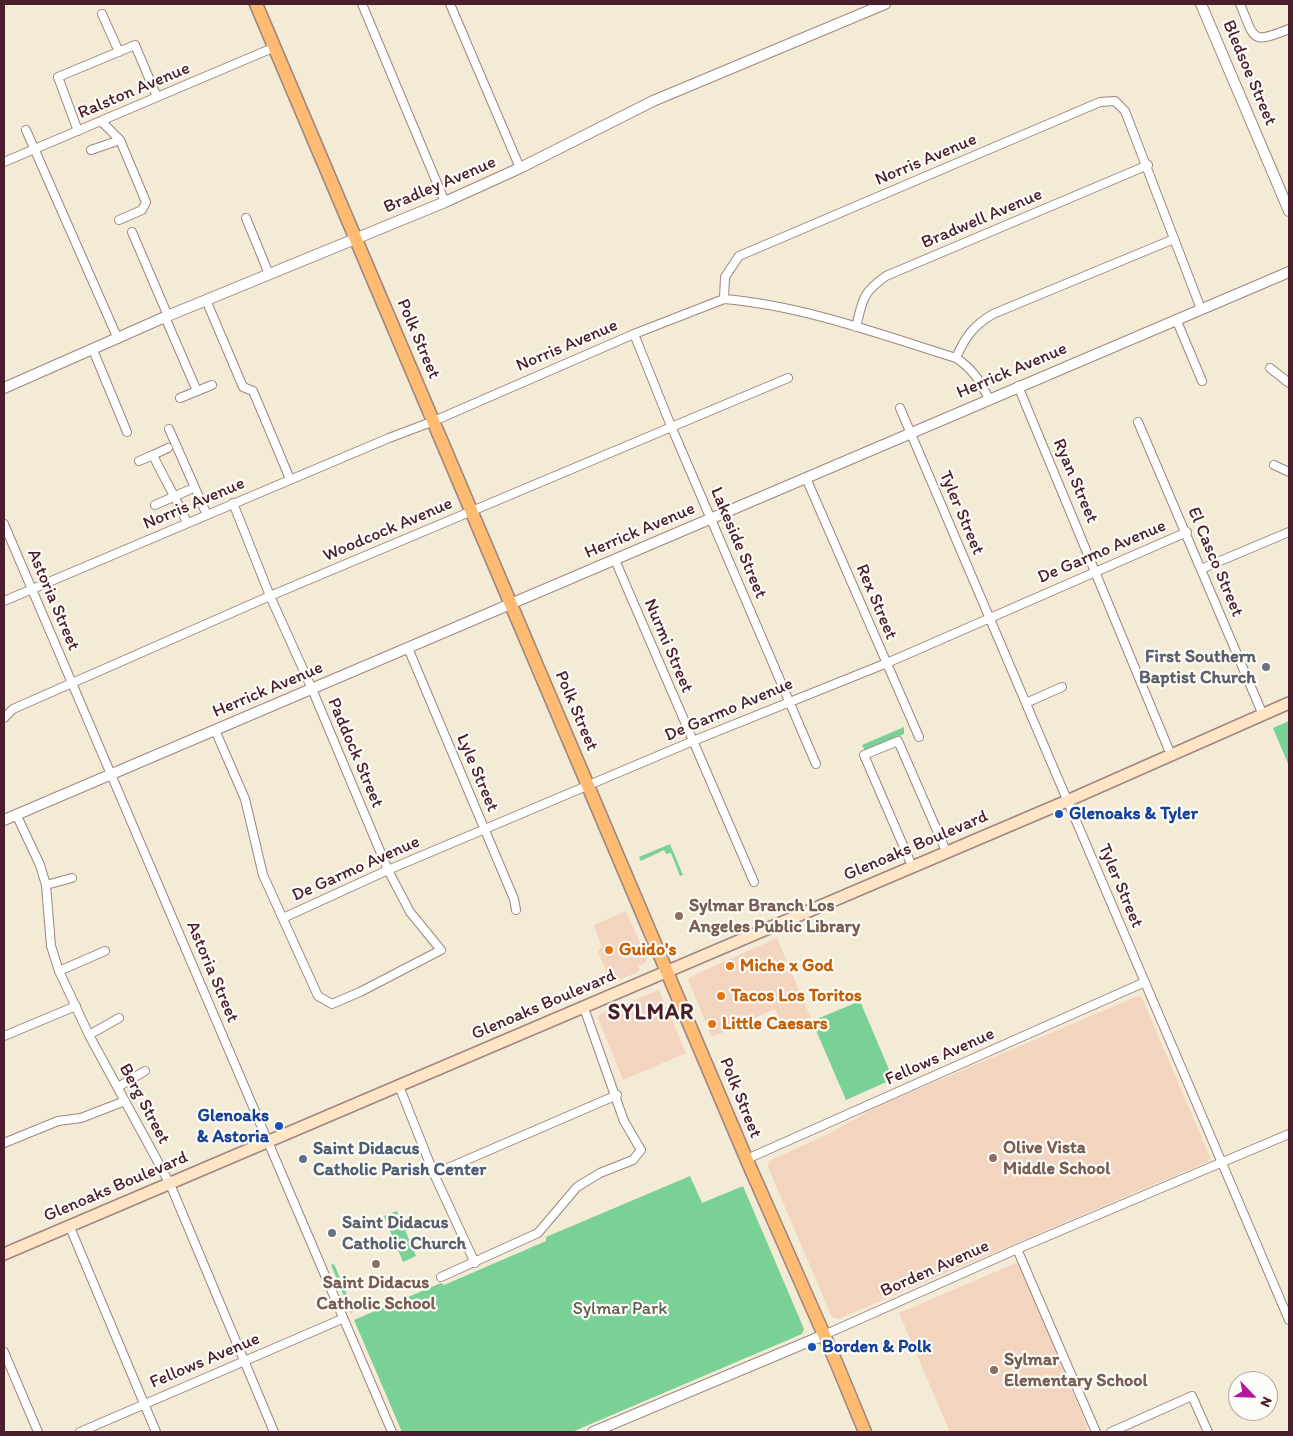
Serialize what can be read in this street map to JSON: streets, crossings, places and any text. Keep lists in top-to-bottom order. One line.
{"streets":{"main road":["Polk Street","Glenoaks Boulevard"],"street":["Bledsoe Street","Ralston Avenue","Norris Avenue","Bradley Avenue","Bradwell Avenue","Herrick Avenue","Ryan Street","Tyler Street","Woodcock Avenue","Lakeside Street","De Garmo Avenue","El Casco Street","Astoria Street","Rex Street","Nurmi Street","Paddock Street","Lyle Street","Fellows Avenue","Berg Street","Borden Avenue"]},"crossings":[["Ralston Avenue","Polk Street"],["Norris Avenue","Bradwell Avenue"],["Norris Avenue","Polk Street"],["Norris Avenue","Lakeside Street"],["Norris Avenue","Astoria Street"],["Norris Avenue","Paddock Street"],["Bradley Avenue","Polk Street"],["Polk Street","Herrick Avenue"],["Polk Street","Woodcock Avenue"],["Polk Street","De Garmo Avenue"],["Polk Street","Glenoaks Boulevard"],["Polk Street","Fellows Avenue"],["Polk Street","Borden Avenue"],["Herrick Avenue","Ryan Street"],["Herrick Avenue","Tyler Street"],["Herrick Avenue","Lakeside Street"],["Herrick Avenue","Astoria Street"],["Herrick Avenue","Rex Street"],["Herrick Avenue","Nurmi Street"],["Herrick Avenue","Paddock Street"],["Herrick Avenue","Lyle Street"],["Herrick Avenue","Berg Street"],["Ryan Street","De Garmo Avenue"],["Ryan Street","Glenoaks Boulevard"],["Tyler Street","De Garmo Avenue"],["Tyler Street","Glenoaks Boulevard"],["Tyler Street","Fellows Avenue"],["Tyler Street","Borden Avenue"],["Woodcock Avenue","Lakeside Street"],["Woodcock Avenue","Astoria Street"],["Woodcock Avenue","Paddock Street"],["Lakeside Street","De Garmo Avenue"],["De Garmo Avenue","El Casco Street"],["De Garmo Avenue","Rex Street"],["De Garmo Avenue","Nurmi Street"],["De Garmo Avenue","Paddock Street"],["De Garmo Avenue","Lyle Street"],["El Casco Street","Glenoaks Boulevard"],["Astoria Street","Glenoaks Boulevard"],["Astoria Street","Fellows Avenue"],["Glenoaks Boulevard","Berg Street"],["Fellows Avenue","Berg Street"]],"districts":["SYLMAR"],"parks":["Sylmar Park"],"places":["First Southern Baptist Church","Glenoaks & Tyler","Sylmar Branch Los Angeles Public Library","Guido's","Miche x God","Tacos Los Toritos","Little Caesars","Glenoaks & Astoria","Olive Vista Middle School","Saint Didacus Catholic Parish Center","Saint Didacus Catholic Church","Saint Didacus Catholic School","Borden & Polk","Sylmar Elementary School"],"north":"bottom right"}
